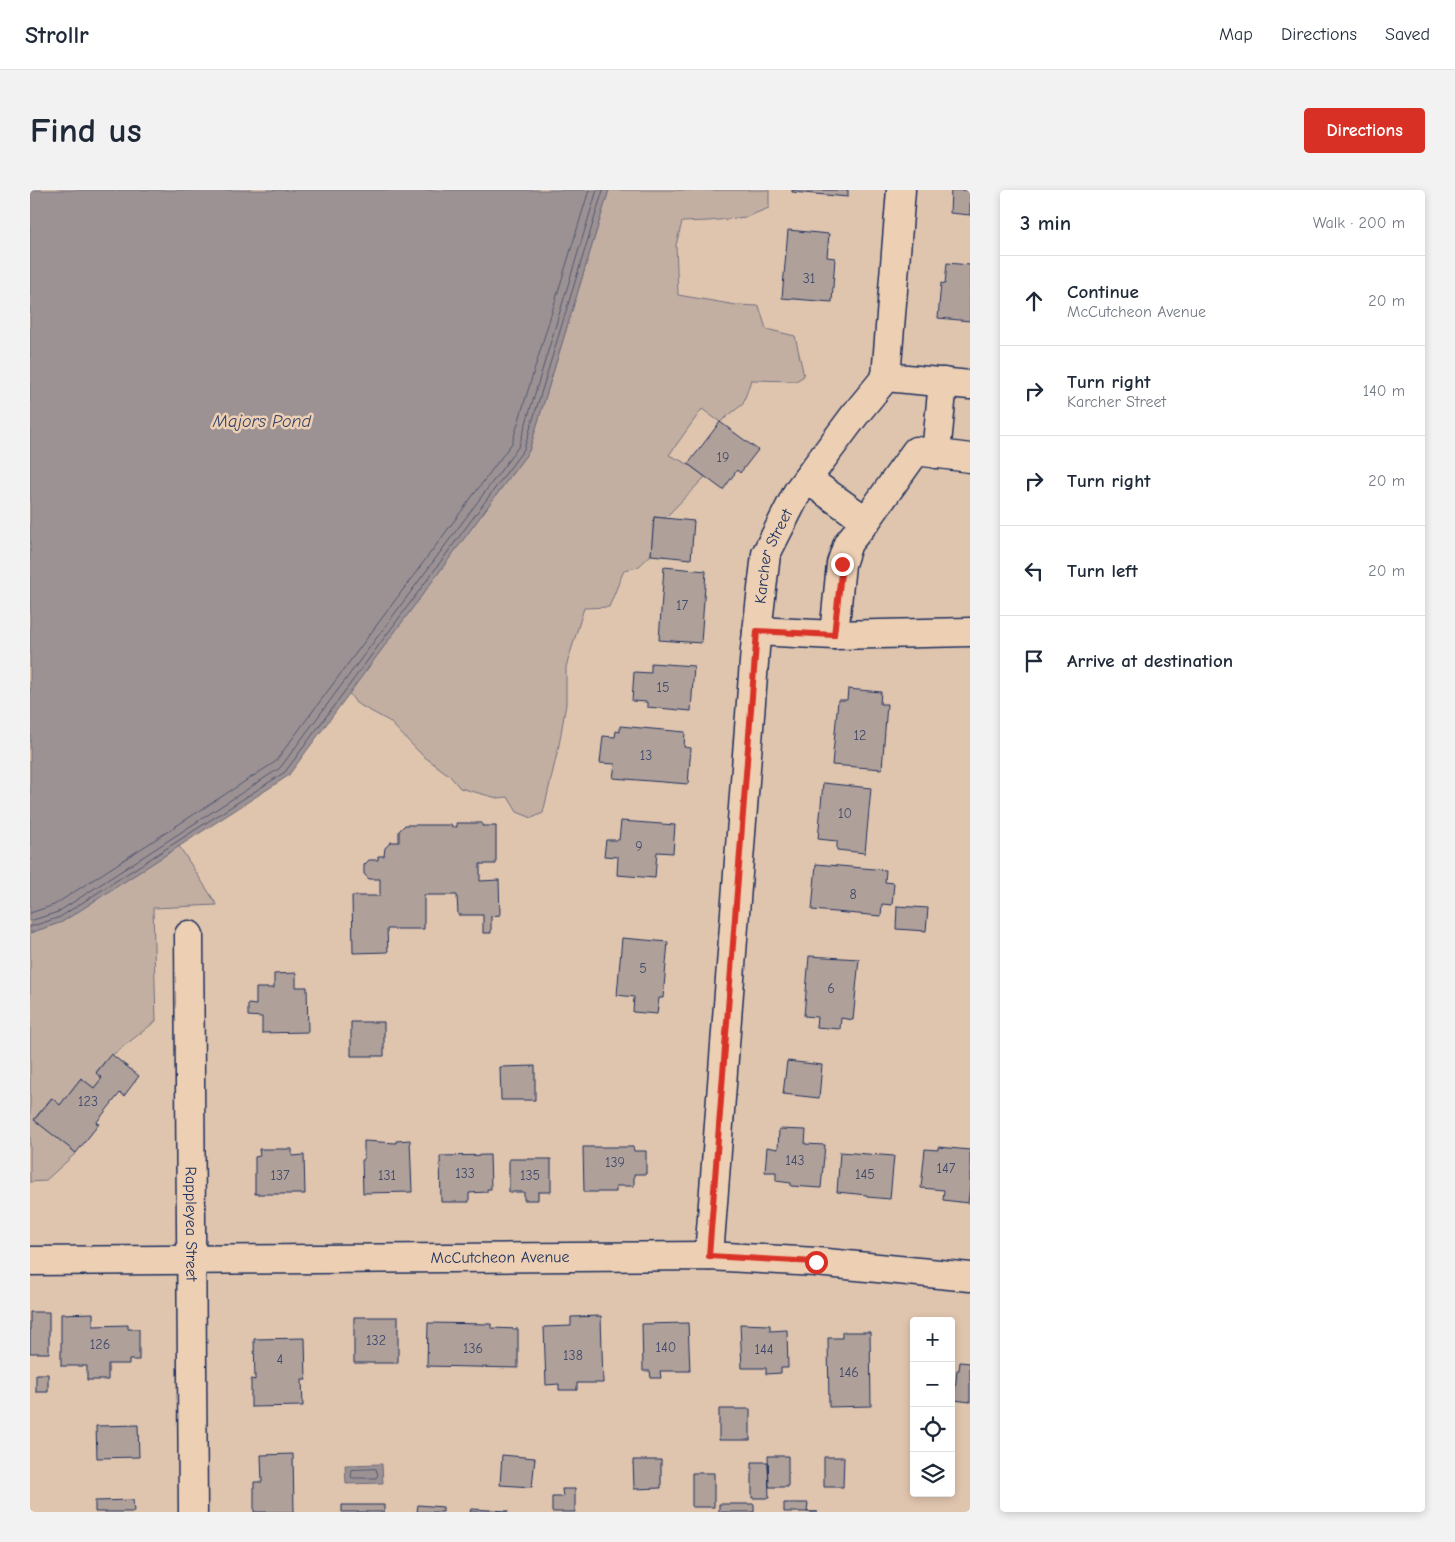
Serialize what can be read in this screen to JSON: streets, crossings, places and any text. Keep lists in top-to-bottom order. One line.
{"streets":{"street":["Karcher Street","Rappleyea Street","McCutcheon Avenue"]},"crossings":[["Karcher Street","McCutcheon Avenue"],["Rappleyea Street","McCutcheon Avenue"]],"water":["Majors Pond"],"house_numbers":["31","19","17","15","12","13","10","9","8","5","6","123","143","139","147","133","145","137","131","135","132","126","140","136","144","138","4","146"],"page":{"header":"Strollr","nav":["Map","Directions","Saved"],"buttons":"Directions","title":"Find us","heading":["3 min","Walk · 200 m"],"list":[["Continue","McCutcheon Avenue","20 m"],["Turn right","Karcher Street","140 m"],["Turn right","20 m"],["Turn left","20 m"],"Arrive at destination"],"map_buttons":["+","−"]}}
